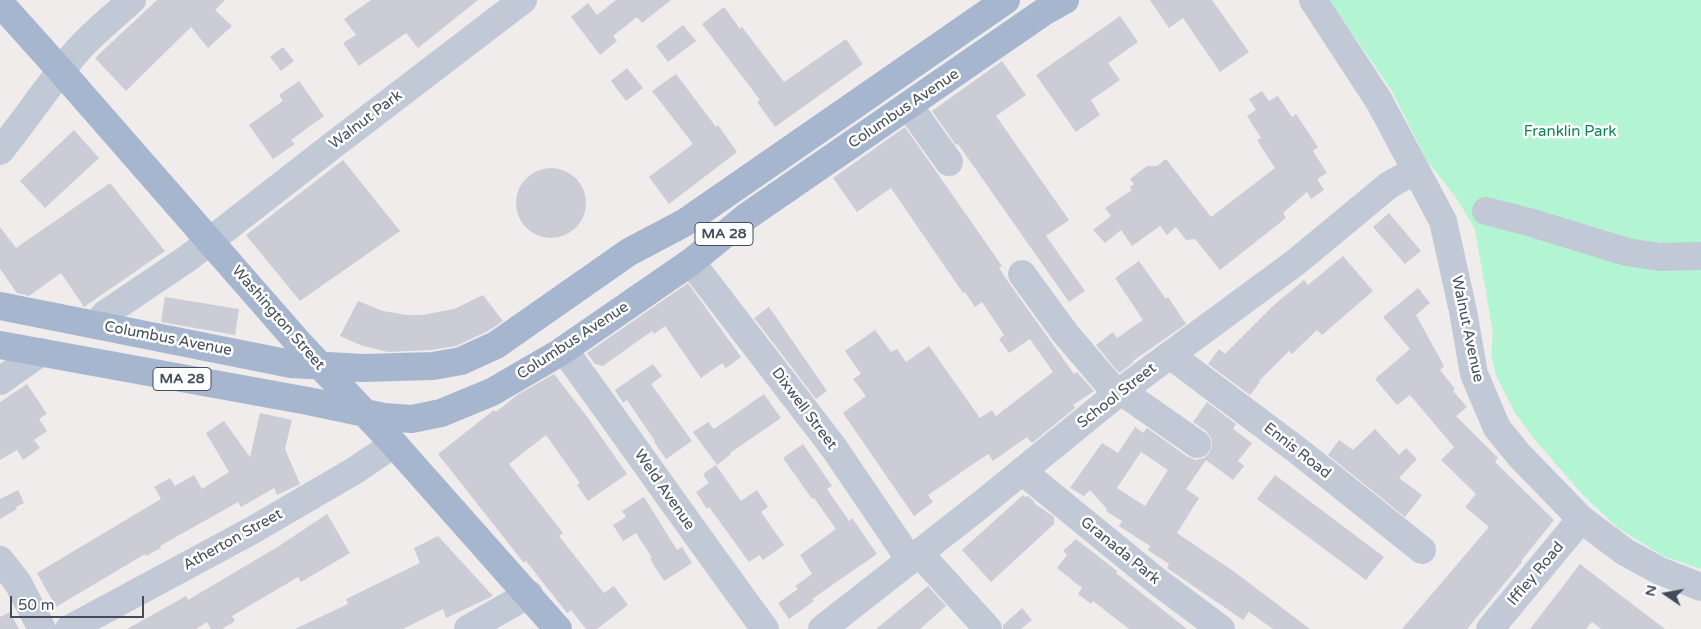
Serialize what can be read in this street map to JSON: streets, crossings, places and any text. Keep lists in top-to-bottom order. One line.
{"streets":{"main road":["Columbus Avenue","MA 28","Washington Street"],"street":["Walnut Park","Walnut Avenue","School Street","Dixwell Street","Ennis Road","Weld Avenue","Atherton Street","Granada Park","Iffley Road"]},"crossings":[["Columbus Avenue","Walnut Park"],["Columbus Avenue","Washington Street"],["Columbus Avenue","Dixwell Street"],["Columbus Avenue","Weld Avenue"],["Walnut Park","Washington Street"],["Washington Street","Atherton Street"],["Walnut Avenue","School Street"],["Walnut Avenue","Iffley Road"],["School Street","Dixwell Street"],["School Street","Ennis Road"],["School Street","Granada Park"]],"parks":["Franklin Park"],"scale_bar":"50 m","north":"left"}
